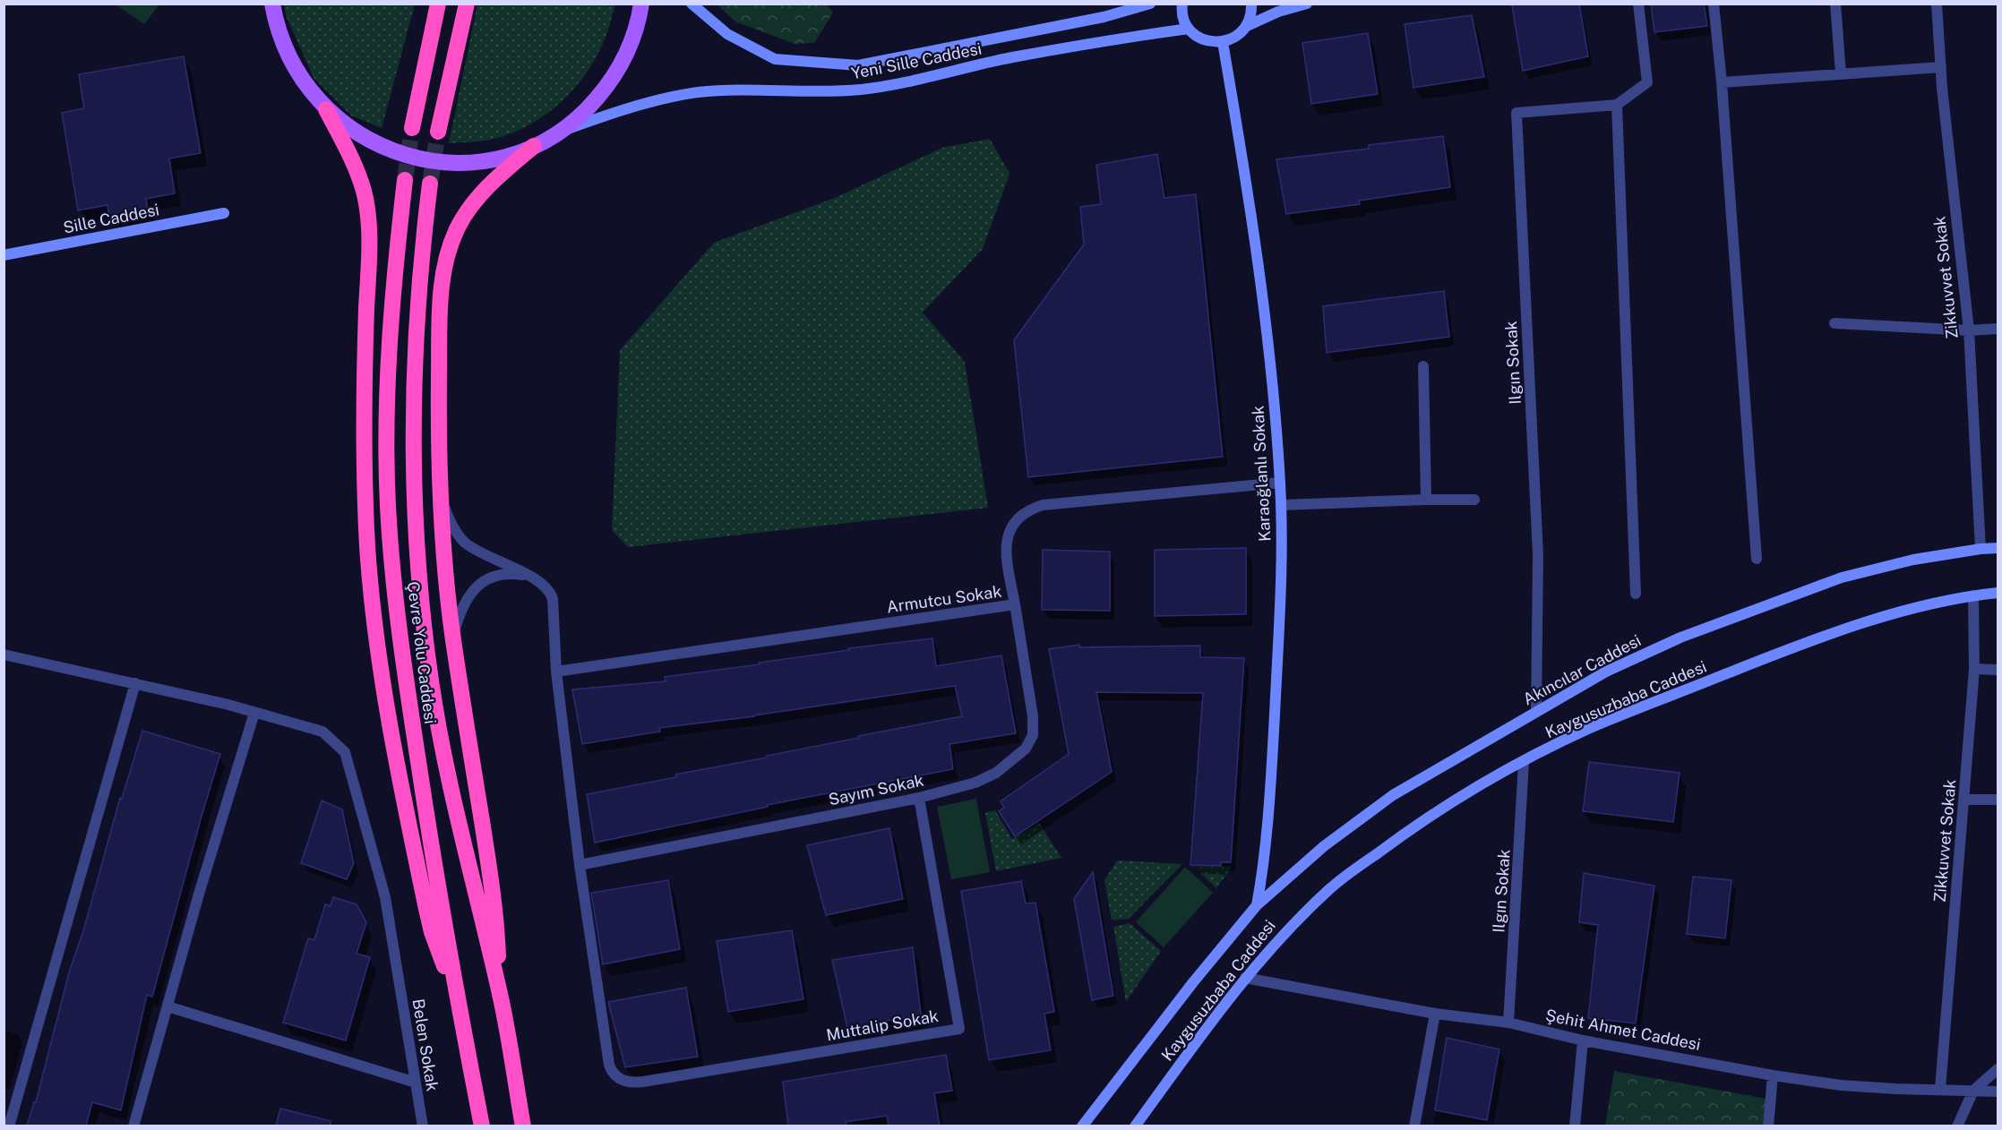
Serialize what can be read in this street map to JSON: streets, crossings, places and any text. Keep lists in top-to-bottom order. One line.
{"streets":{"highway":["Çevre Yolu Caddesi"],"main road":["Yeni Sille Caddesi","Sille Caddesi","Karaoğlanlı Sokak","Akıncılar Caddesi","Kaygusuzbaba Caddesi"],"street":["Zikkuvvet Sokak","Ilgın Sokak","Armutcu Sokak","Sayım Sokak","Muttalip Sokak","Şehit Ahmet Caddesi","Belen Sokak"]},"crossings":[["Zikkuvvet Sokak","Akıncılar Caddesi"],["Zikkuvvet Sokak","Kaygusuzbaba Caddesi"],["Zikkuvvet Sokak","Şehit Ahmet Caddesi"],["Ilgın Sokak","Akıncılar Caddesi"],["Ilgın Sokak","Kaygusuzbaba Caddesi"],["Ilgın Sokak","Şehit Ahmet Caddesi"],["Karaoğlanlı Sokak","Armutcu Sokak"],["Karaoğlanlı Sokak","Akıncılar Caddesi"],["Karaoğlanlı Sokak","Kaygusuzbaba Caddesi"],["Armutcu Sokak","Sayım Sokak"],["Akıncılar Caddesi","Kaygusuzbaba Caddesi"],["Kaygusuzbaba Caddesi","Şehit Ahmet Caddesi"],["Sayım Sokak","Muttalip Sokak"]]}
